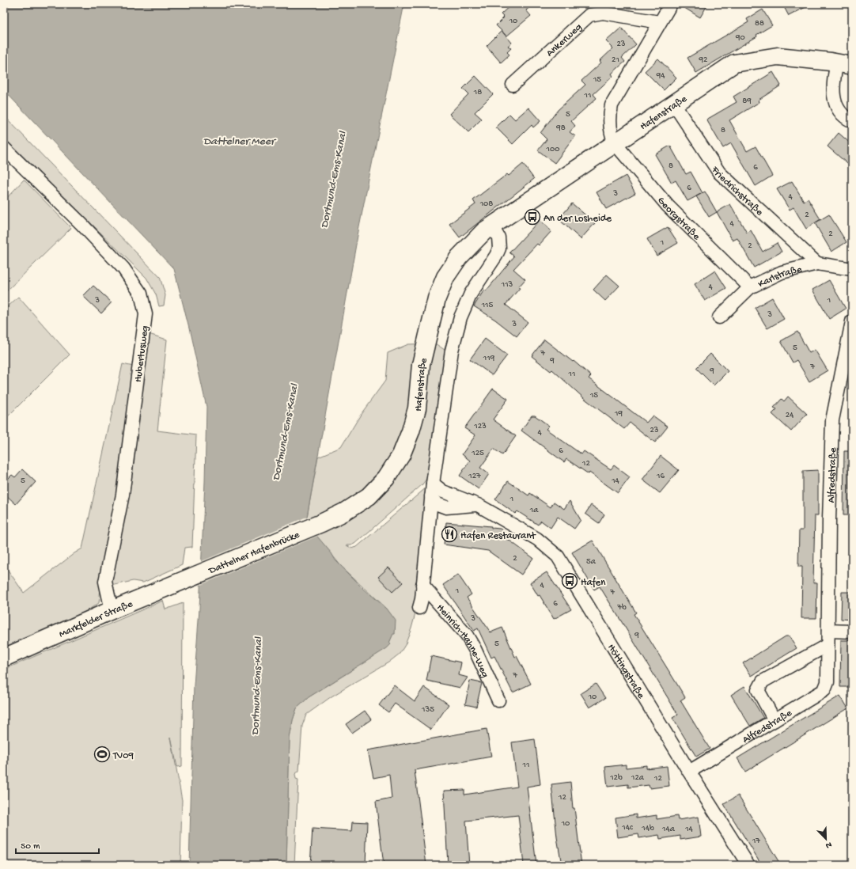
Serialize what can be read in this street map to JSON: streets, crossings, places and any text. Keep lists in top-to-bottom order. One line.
{"streets":{"street":["Ankerweg","Hafenstraße","Friedrichstraße","Georgstraße","Karlstraße","Hubertusweg","Alfredstraße","Dattelner Hafenbrücke","Markfelder Straße","Heinrich-Hahne-Weg","Höttingstraße"]},"crossings":[["Hafenstraße","Friedrichstraße"],["Hafenstraße","Georgstraße"],["Hafenstraße","Dattelner Hafenbrücke"],["Friedrichstraße","Karlstraße"],["Georgstraße","Karlstraße"],["Hubertusweg","Markfelder Straße"],["Alfredstraße","Höttingstraße"],["Dattelner Hafenbrücke","Markfelder Straße"]],"water":["Dattelner Meer","Dortmund-Ems-Kanal"],"places":{"bus stop":["An der Losheide","Hafen"],"restaurant":["Hafen Restaurant"],"sports":["TV09"]},"house_numbers":["10","88","90","23","21","92","94","15","18","11","89","5","98","8","100","8","6","6","3","4","108","2","4","2","1","2","113","4","3","1","115","3","3","5","7","119","9","7","9","11","15","19","24","123","23","4","6","125","12","127","16","5","14","1","1a","2","5a","4","1","7","6","7b","3","9","5","7","10","135","11","12b","12a","12","12","10","14c","14b","14a","14","17"],"scale_bar":"50 m","north":"bottom right"}
